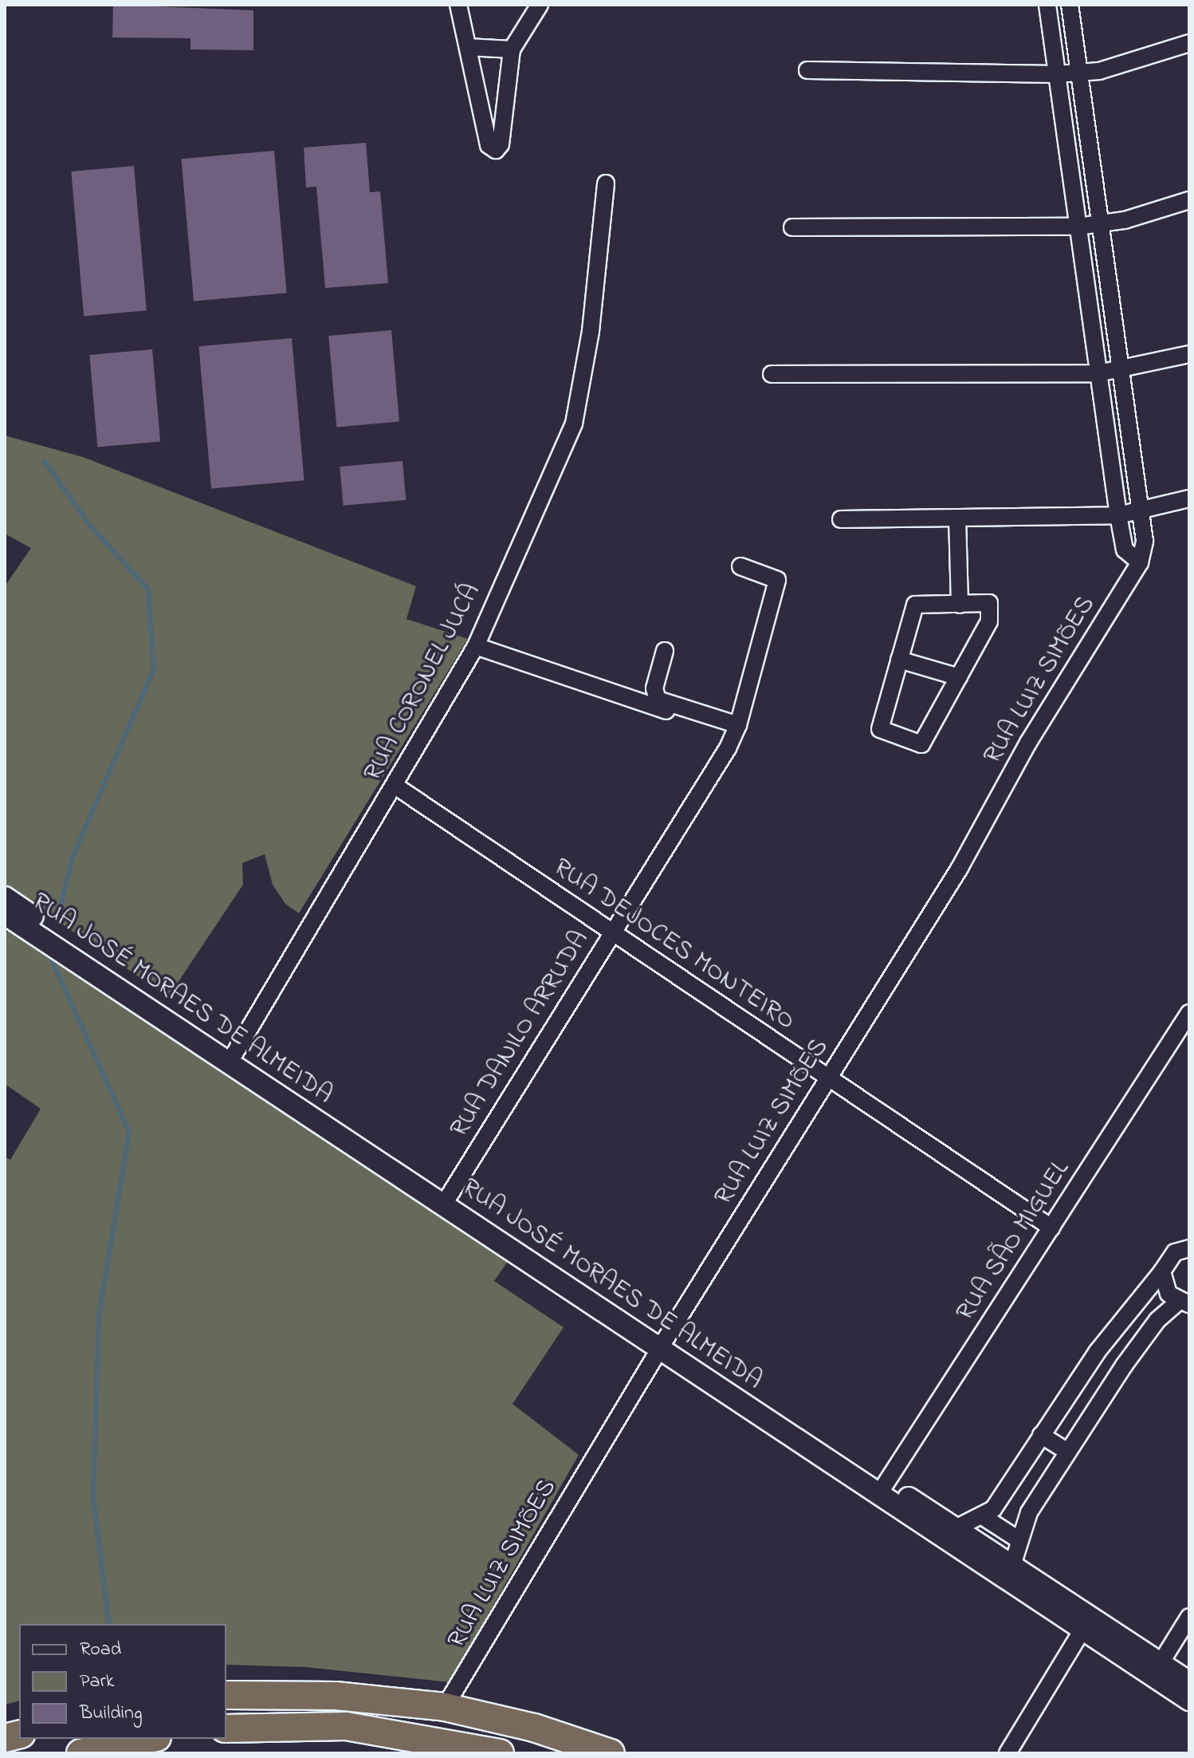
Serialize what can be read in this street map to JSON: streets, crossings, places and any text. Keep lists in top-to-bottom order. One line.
{"streets":{"street":["RUA LUIZ SIMÕES","RUA CORONEL JUCÁ","RUA DEJOCES MONTEIRO","RUA JOSÉ MORAES DE ALMEIDA","RUA DANILO ARRUDA","RUA SÃO MIGUEL"]},"crossings":[["RUA LUIZ SIMÕES","RUA DEJOCES MONTEIRO"],["RUA LUIZ SIMÕES","RUA JOSÉ MORAES DE ALMEIDA"],["RUA CORONEL JUCÁ","RUA DEJOCES MONTEIRO"],["RUA CORONEL JUCÁ","RUA JOSÉ MORAES DE ALMEIDA"],["RUA DEJOCES MONTEIRO","RUA DANILO ARRUDA"],["RUA DEJOCES MONTEIRO","RUA SÃO MIGUEL"],["RUA JOSÉ MORAES DE ALMEIDA","RUA DANILO ARRUDA"],["RUA JOSÉ MORAES DE ALMEIDA","RUA SÃO MIGUEL"]],"legend":["Road","Park","Building"]}
